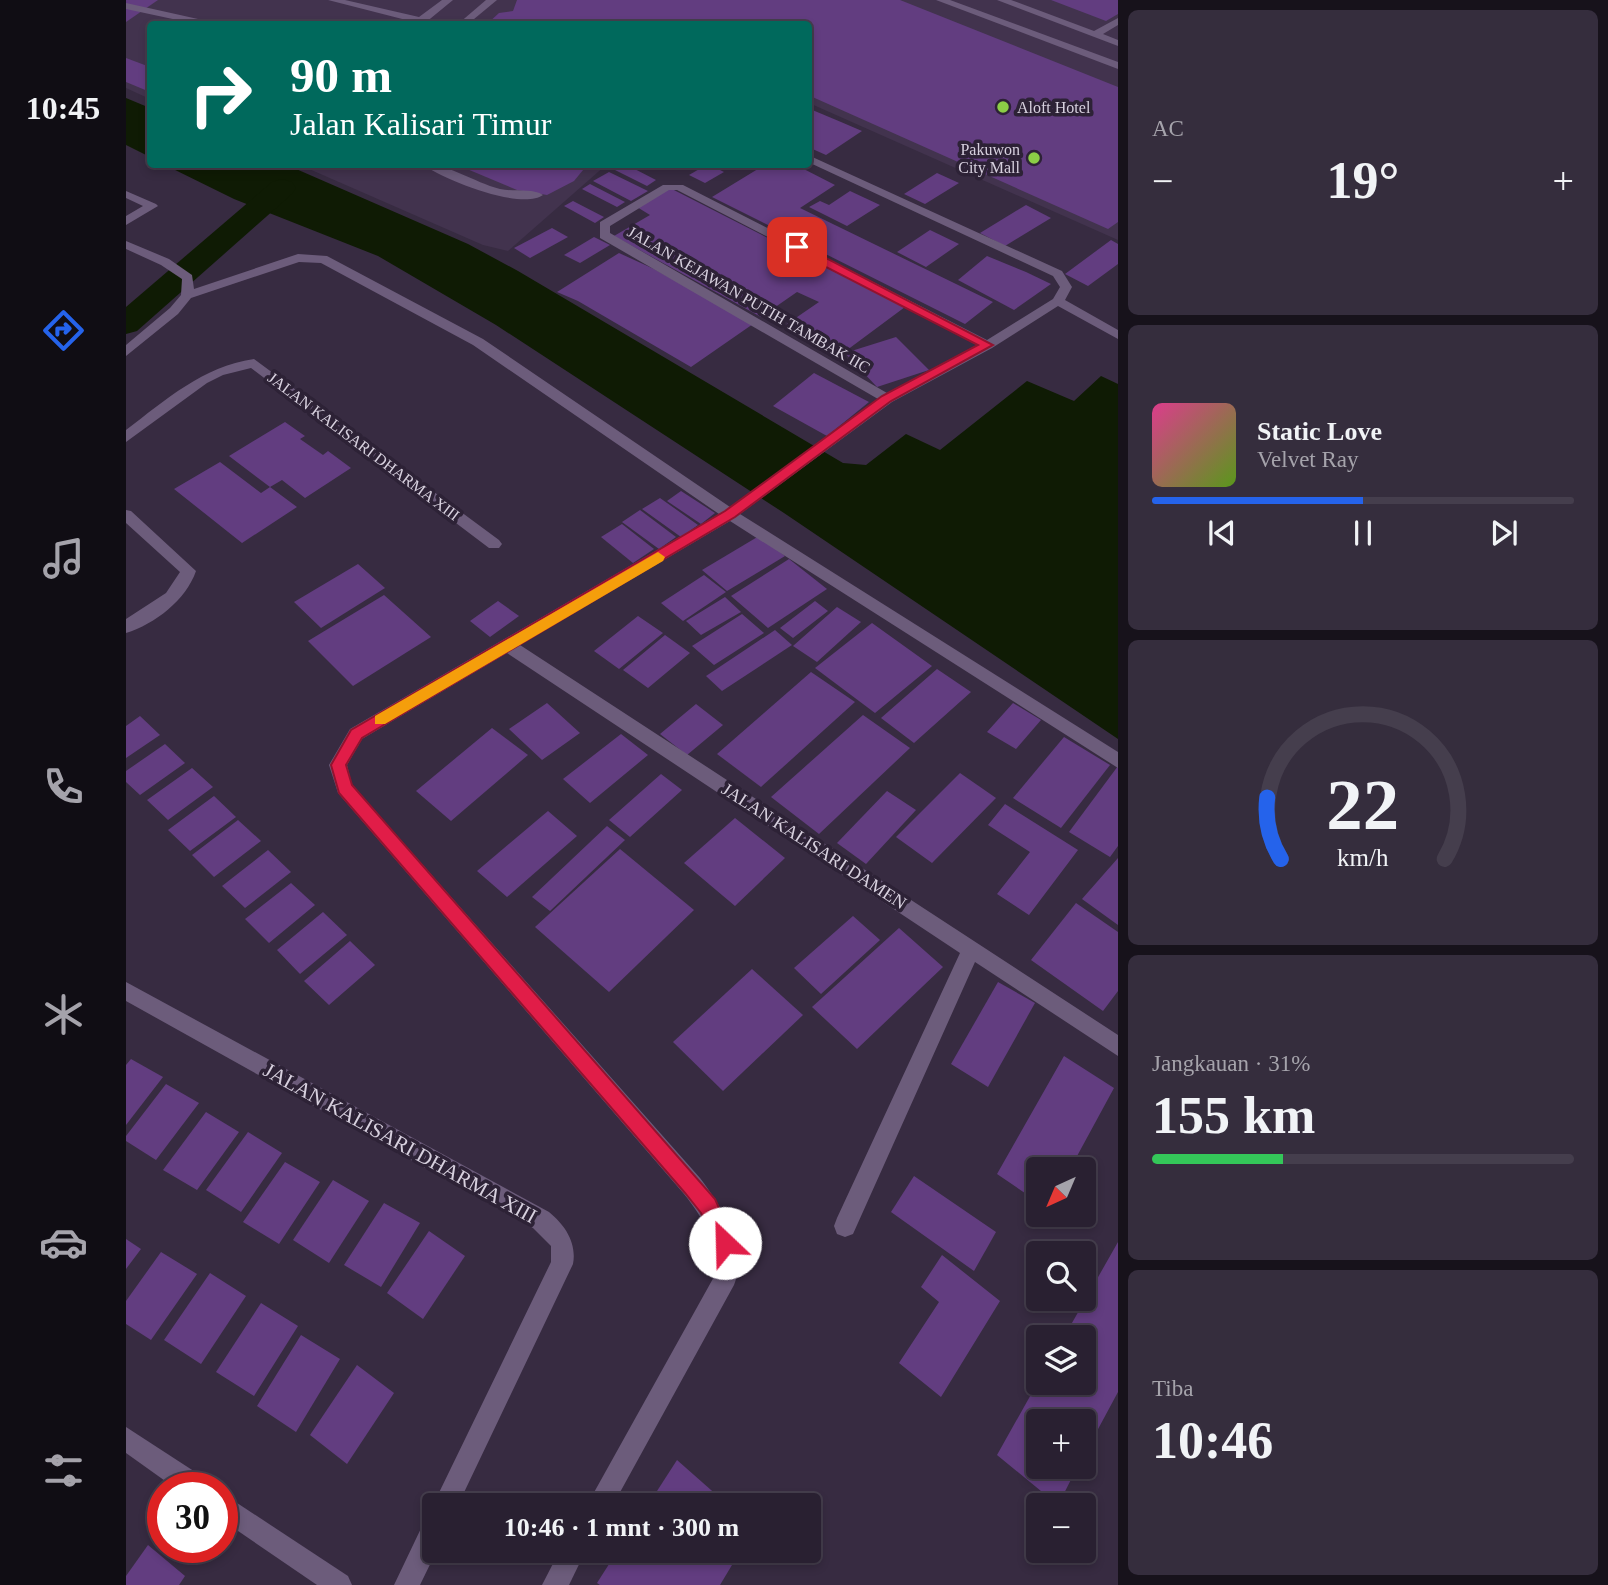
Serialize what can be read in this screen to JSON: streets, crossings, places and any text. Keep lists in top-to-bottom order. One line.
{"streets":{"street":["JALAN KEJAWAN PUTIH TAMBAK IIC","JALAN KALISARI DHARMA XIII","JALAN KALISARI DAMEN"]},"places":["Aloft Hotel","Pakuwon City Mall"],"north":"bottom left","page":{"tabs":"10:45","tile":["AC",["Jangkauan · 31%","155 km"],["Tiba","10:46"]],"turn":["90 m","Jalan Kalisari Timur"],"heat":["−","19°","+"],"song":["Static Love","Velvet Ray"],"map_buttons":["+","−"],"limit":"30","trip":"10:46 · 1 mnt · 300 m","gauge":["22","km/h"]}}
